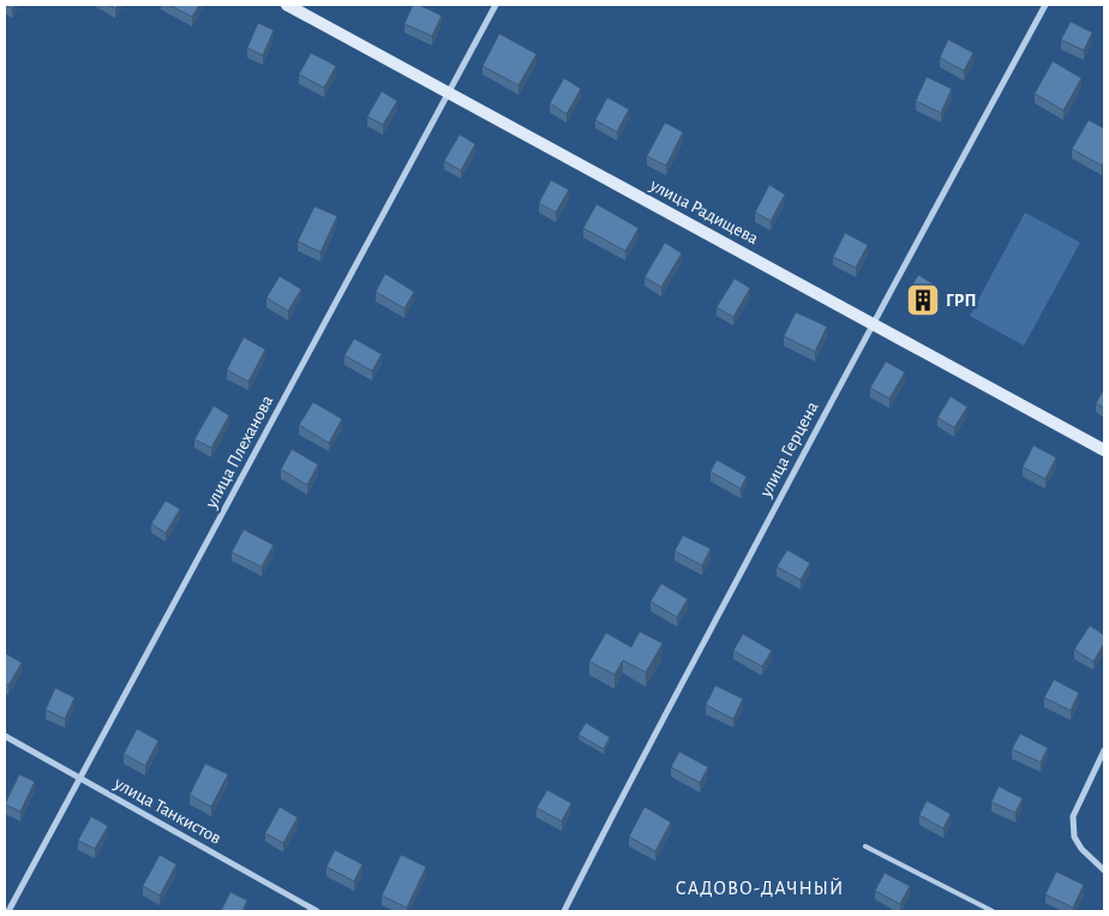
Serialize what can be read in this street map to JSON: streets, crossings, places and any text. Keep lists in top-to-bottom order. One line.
{"streets":{"street":["улица Радищева","улица Герцена","улица Плеханова","улица Танкистов"]},"crossings":[["улица Радищева","улица Герцена"],["улица Радищева","улица Плеханова"],["улица Плеханова","улица Танкистов"]],"districts":["САДОВО-ДАЧНЫЙ"],"places":{"building":["ГРП"]}}
